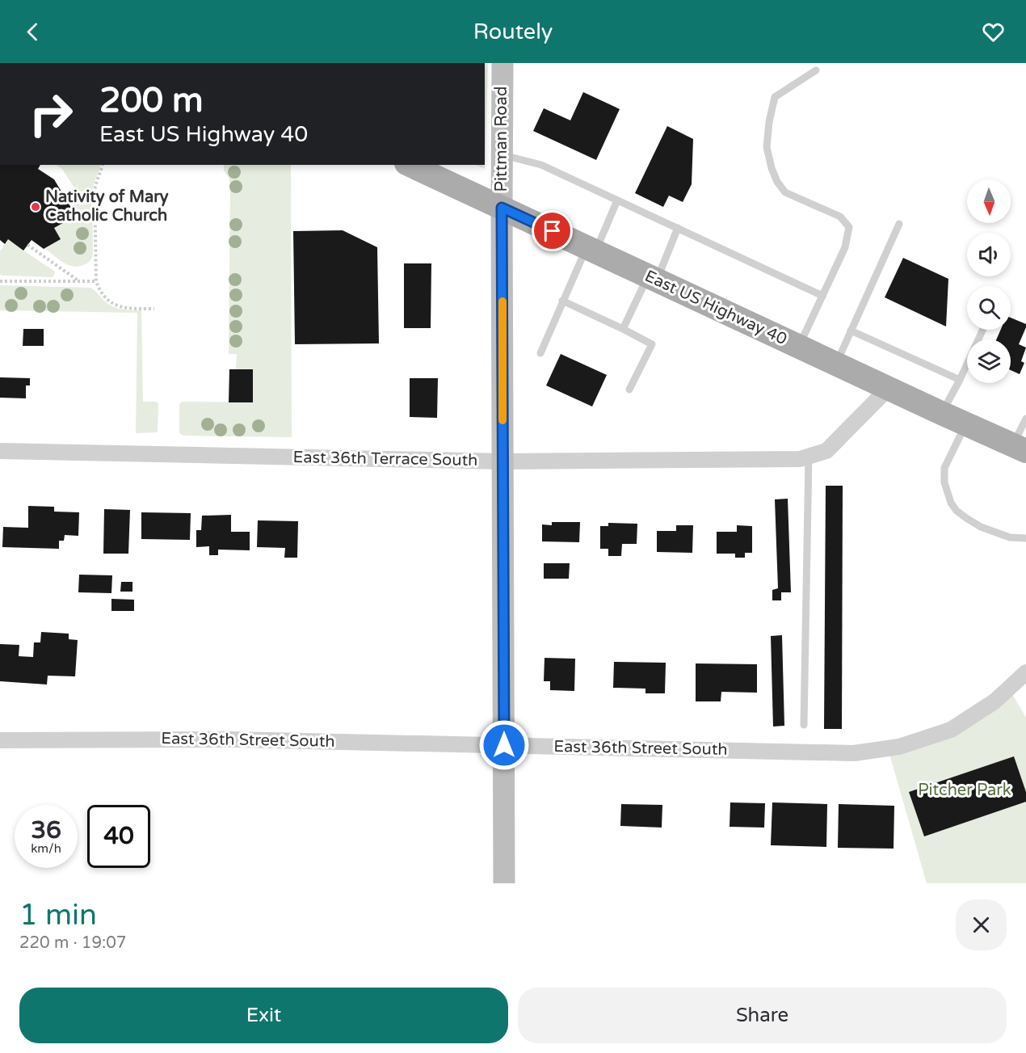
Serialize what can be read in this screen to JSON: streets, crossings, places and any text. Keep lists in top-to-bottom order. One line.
{"streets":{"main road":["East US Highway 40"],"street":["Pittman Road","East 36th Terrace South","East 36th Street South"]},"crossings":[["Pittman Road","East US Highway 40"],["Pittman Road","East 36th Terrace South"],["Pittman Road","East 36th Street South"],["East US Highway 40","East 36th Terrace South"]],"parks":["Pitcher Park"],"places":["Nativity of Mary Catholic Church"],"north":"bottom","page":{"header":"Routely","turn":["200 m","East US Highway 40"],"speed":"36 km/h","limit":"40","heading":["1 min","220 m · 19:07"],"buttons":["Exit","Share"]}}
